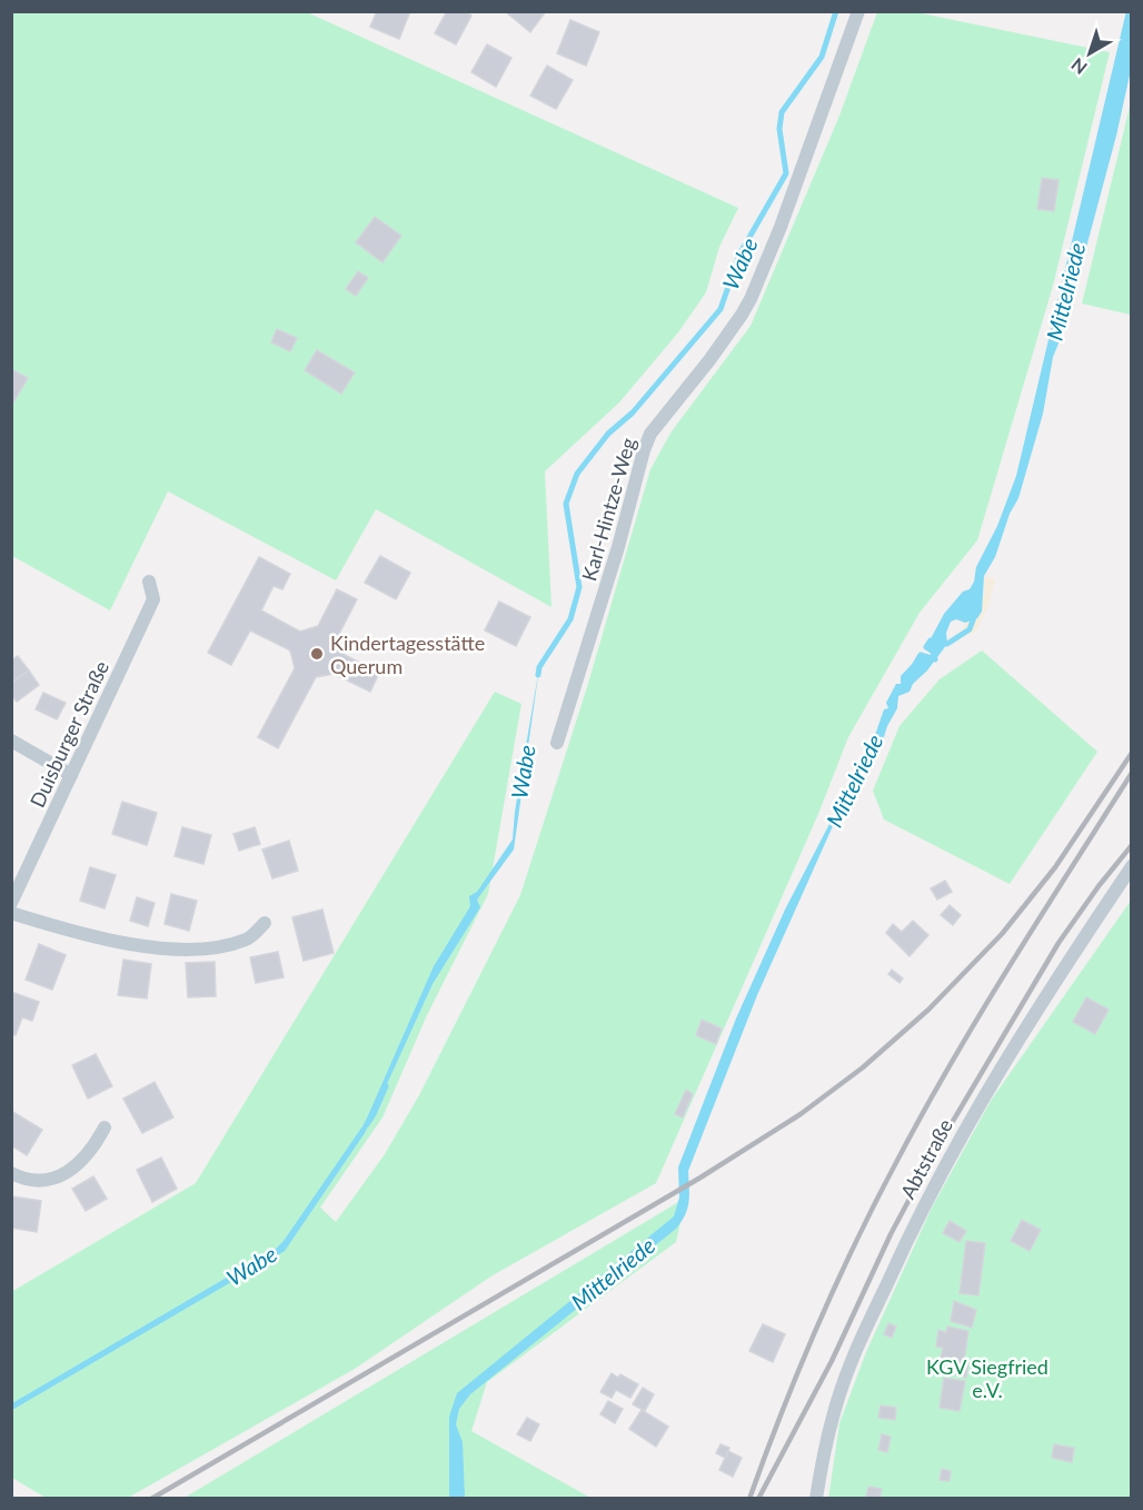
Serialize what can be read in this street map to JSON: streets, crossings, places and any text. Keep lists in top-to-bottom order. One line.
{"streets":{"street":["Karl-Hintze-Weg","Duisburger Straße","Abtstraße"]},"water":["Wabe","Mittelriede"],"parks":["KGV Siegfried e.V."],"places":["Kindertagesstätte Querum"],"north":"bottom left"}
